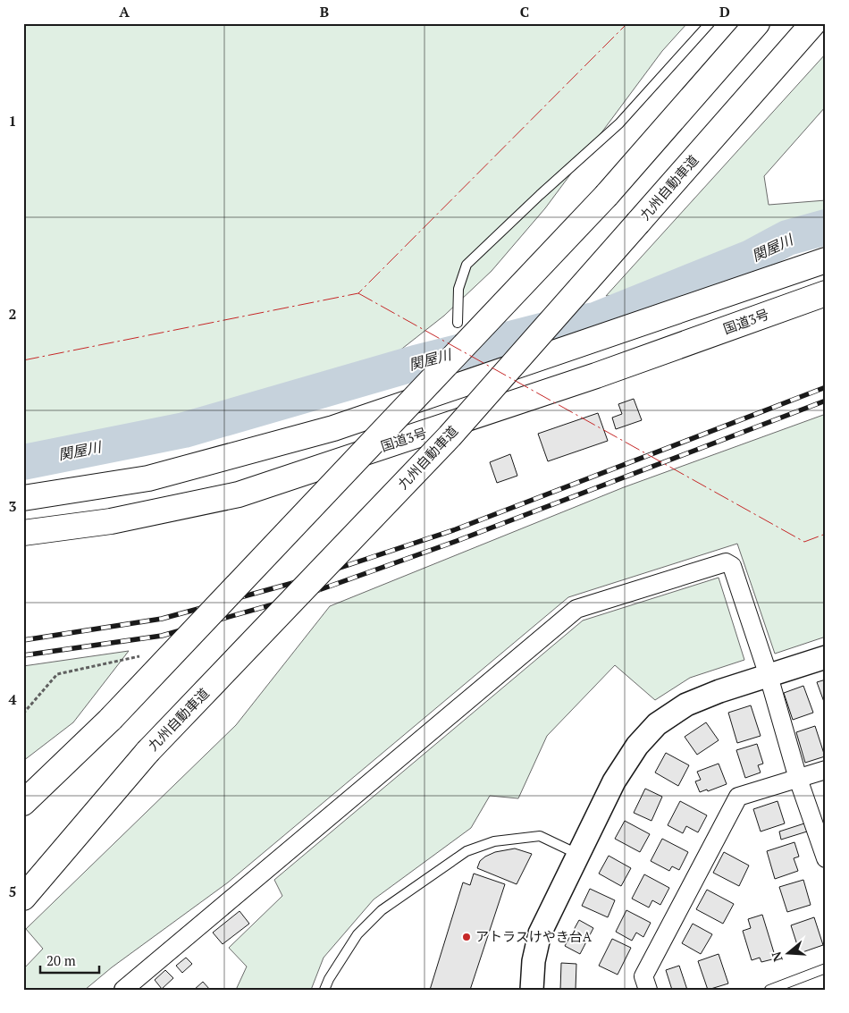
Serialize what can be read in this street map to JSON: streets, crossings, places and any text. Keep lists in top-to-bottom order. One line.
{"streets":{"highway":["九州自動車道","国道3号"]},"water":["関屋川"],"places":["アトラスけやき台A"],"scale_bar":"20 m","north":"left","grid":{"columns":["A","B","C","D"],"rows":["1","2","3","4","5"]}}
